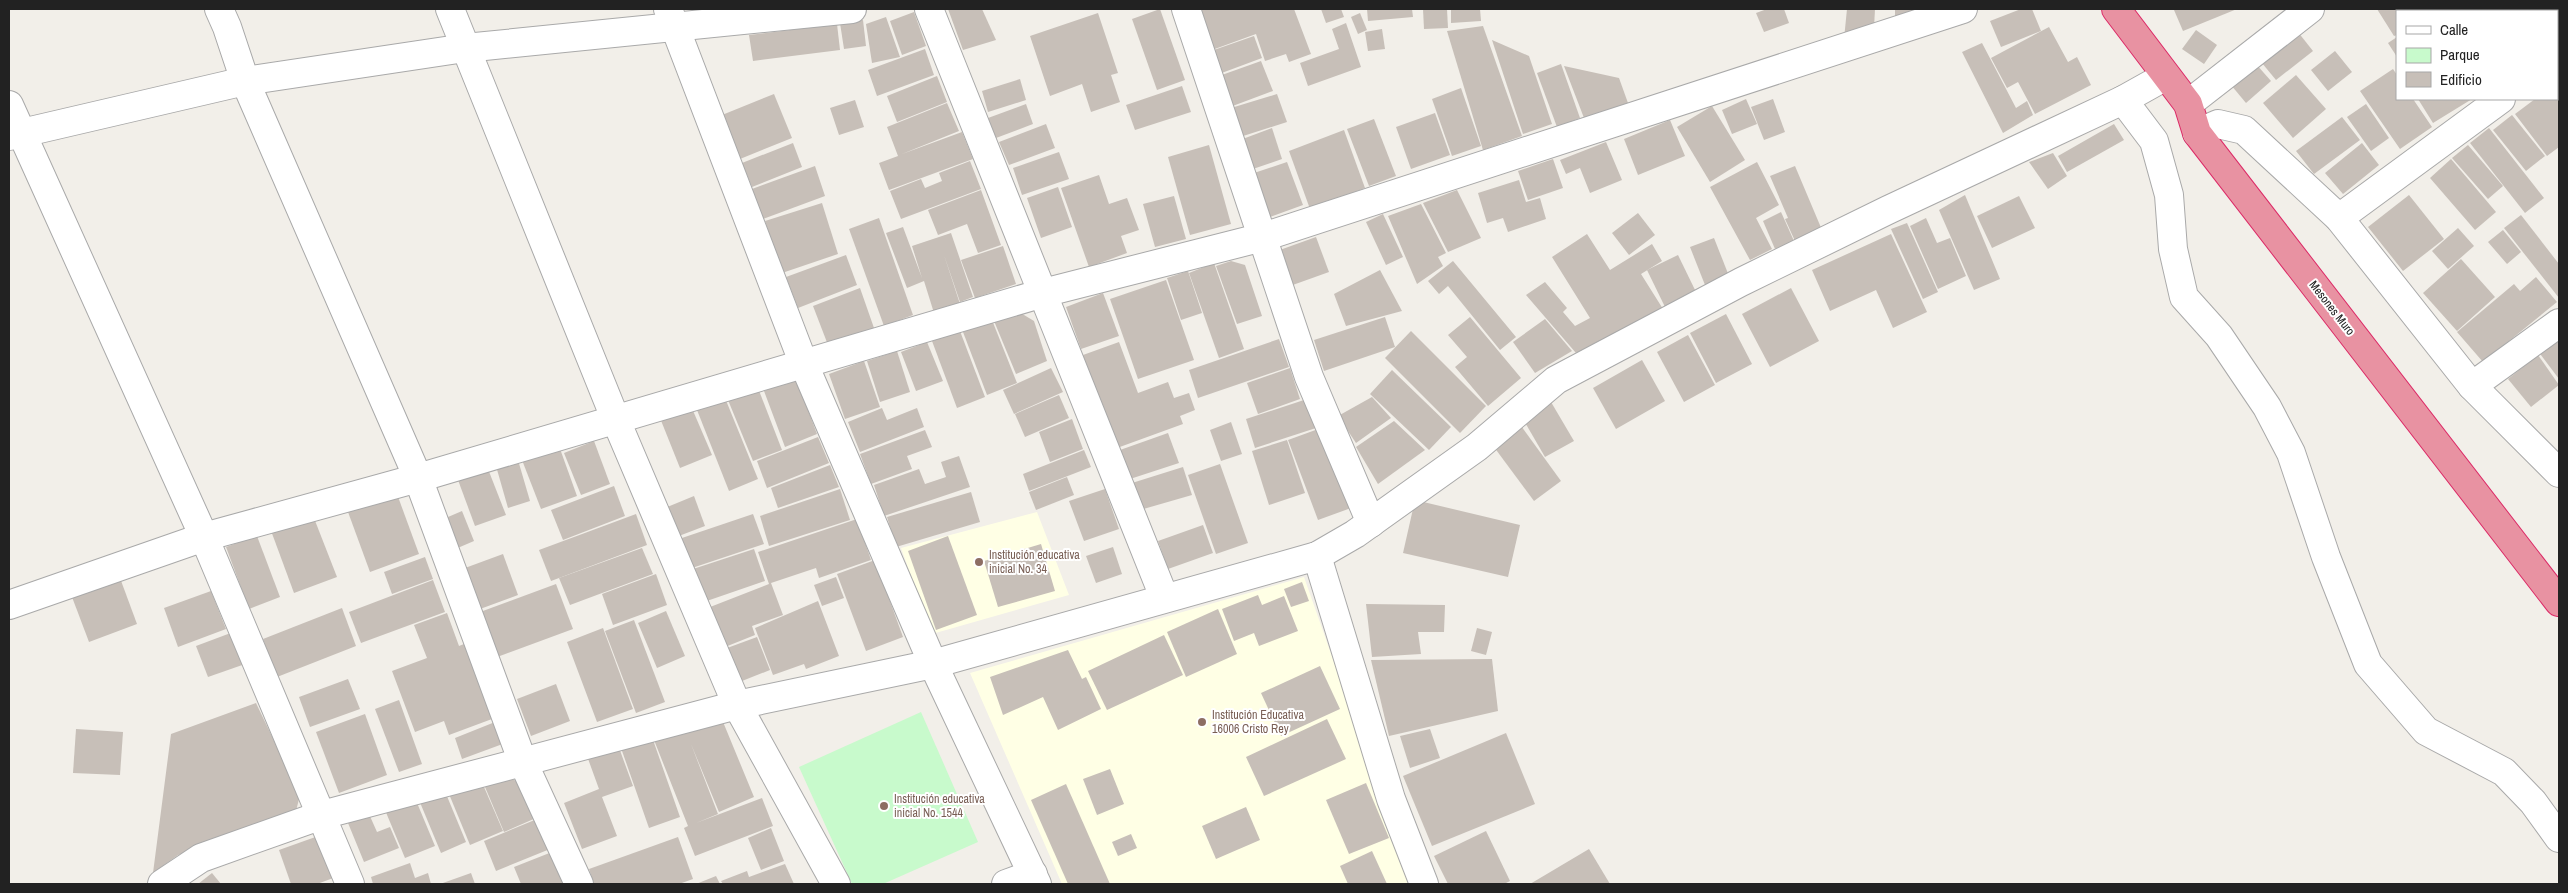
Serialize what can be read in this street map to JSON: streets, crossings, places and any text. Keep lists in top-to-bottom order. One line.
{"streets":{"highway":["Mesones Muro"]},"places":["Institución educativa inicial No. 34","Institución Educativa 16006 Cristo Rey","Institución educativa inicial No. 1544"],"legend":["Calle","Parque","Edificio"]}
